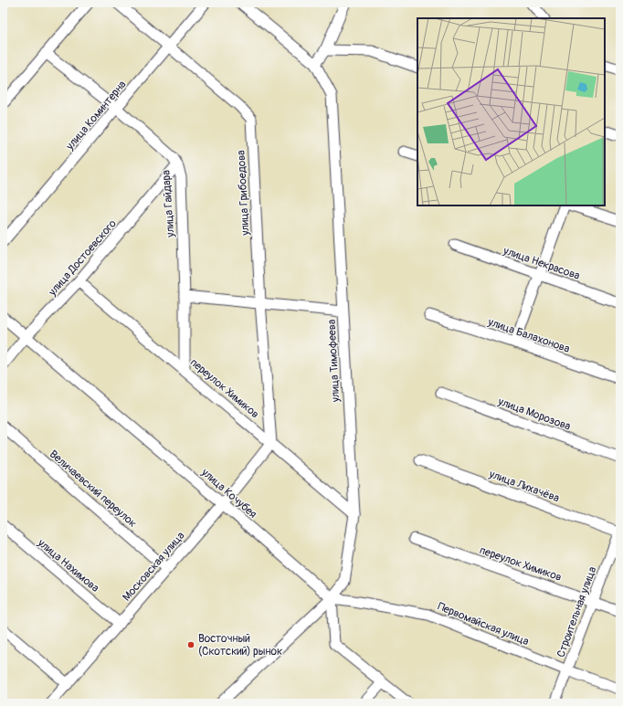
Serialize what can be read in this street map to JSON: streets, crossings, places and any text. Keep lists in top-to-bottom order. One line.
{"streets":{"street":["улица Коминтерна","улица Грибоедова","улица Гайдара","улица Достоевского","улица Некрасова","улица Балахонова","улица Тимофеева","переулок Химиков","улица Морозова","улица Лихачёва","Величаевский переулок","улица Кочубея","улица Нахимова","Московская улица","Строительная улица","Первомайская улица"]},"crossings":[["улица Коминтерна","улица Грибоедова"],["улица Коминтерна","улица Гайдара"],["улица Грибоедова","переулок Химиков"],["улица Грибоедова","Московская улица"],["улица Гайдара","улица Достоевского"],["улица Гайдара","переулок Химиков"],["улица Достоевского","переулок Химиков"],["улица Достоевского","улица Кочубея"],["улица Тимофеева","переулок Химиков"],["улица Тимофеева","улица Кочубея"],["улица Тимофеева","Первомайская улица"],["переулок Химиков","Московская улица"],["переулок Химиков","Строительная улица"],["улица Лихачёва","Строительная улица"],["Величаевский переулок","Московская улица"],["улица Кочубея","Московская улица"],["улица Кочубея","Первомайская улица"],["улица Нахимова","Московская улица"],["Строительная улица","Первомайская улица"]],"places":["Восточный (Скотский) рынок"]}
